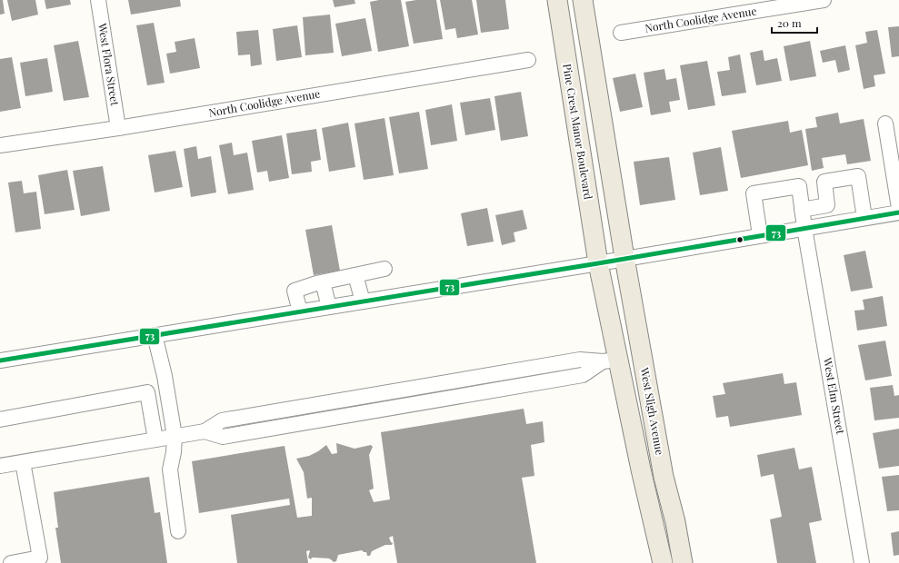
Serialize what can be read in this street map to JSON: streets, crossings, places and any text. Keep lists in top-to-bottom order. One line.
{"streets":{"main road":["Pine Crest Manor Boulevard","West Sligh Avenue"],"street":["North Coolidge Avenue","West Flora Street","West Elm Street"]},"crossings":[["North Coolidge Avenue","West Flora Street"],["Pine Crest Manor Boulevard","West Sligh Avenue"]],"lines":["transit line 73"],"scale_bar":"20 m"}
